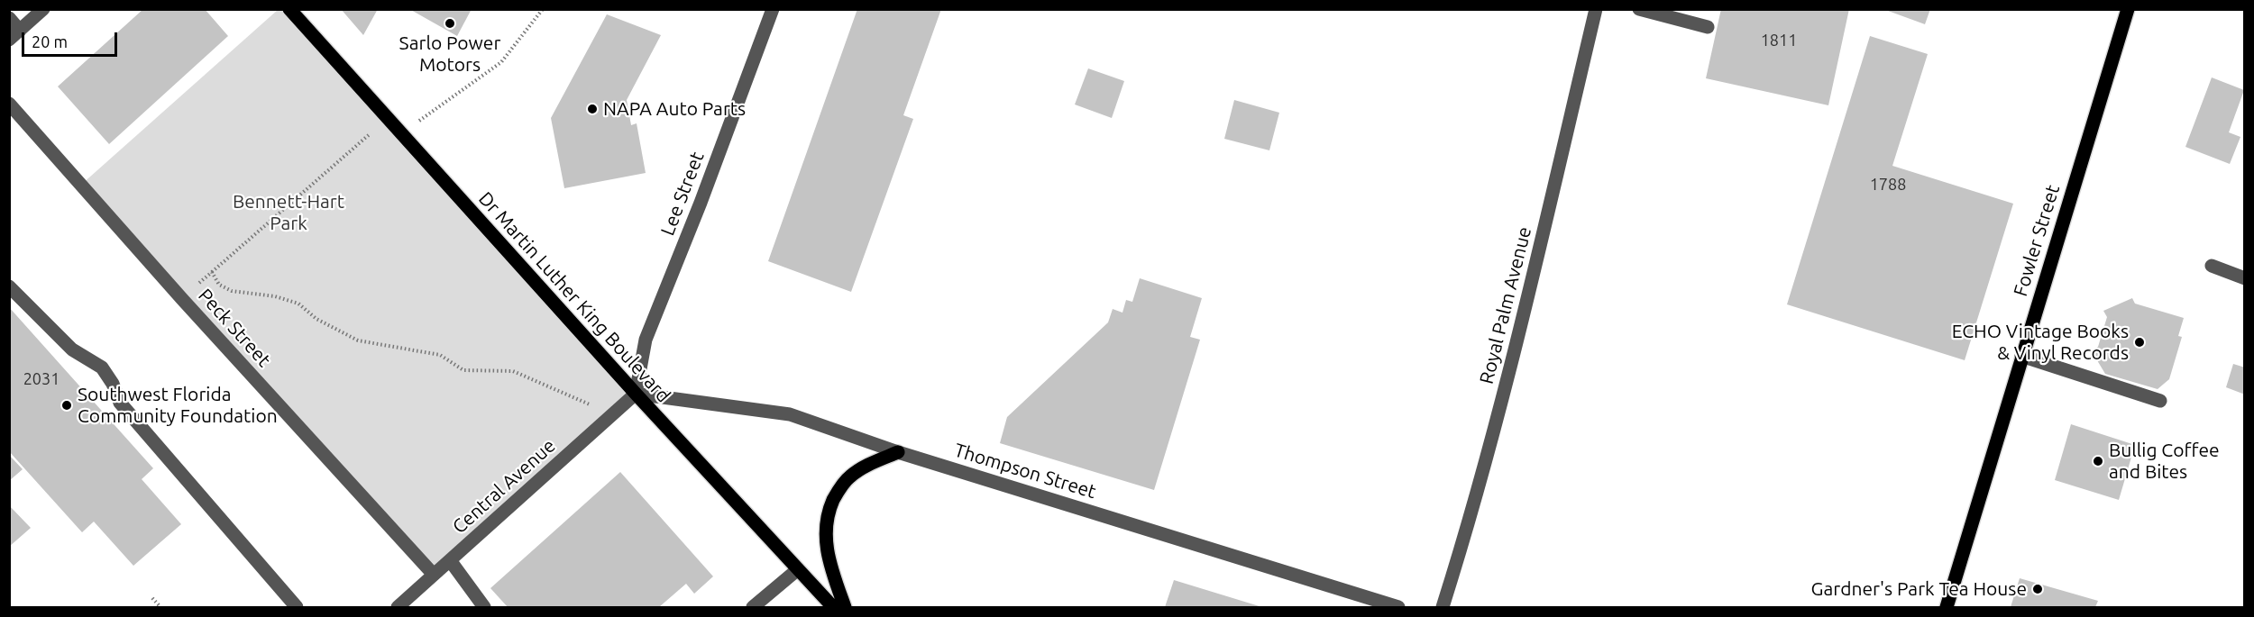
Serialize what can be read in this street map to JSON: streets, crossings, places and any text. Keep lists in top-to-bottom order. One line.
{"streets":{"main road":["Fowler Street","Dr Martin Luther King Boulevard"],"street":["Lee Street","Royal Palm Avenue","Peck Street","Thompson Street","Central Avenue"]},"crossings":[["Lee Street","Dr Martin Luther King Boulevard"],["Lee Street","Thompson Street"],["Lee Street","Central Avenue"],["Dr Martin Luther King Boulevard","Thompson Street"],["Dr Martin Luther King Boulevard","Central Avenue"],["Peck Street","Central Avenue"],["Thompson Street","Central Avenue"]],"parks":["Bennett-Hart Park"],"places":["Sarlo Power Motors","NAPA Auto Parts","ECHO Vintage Books & Vinyl Records","Southwest Florida Community Foundation","Bullig Coffee and Bites","Gardner's Park Tea House"],"house_numbers":["1811","1788","2031"],"scale_bar":"20 m"}
